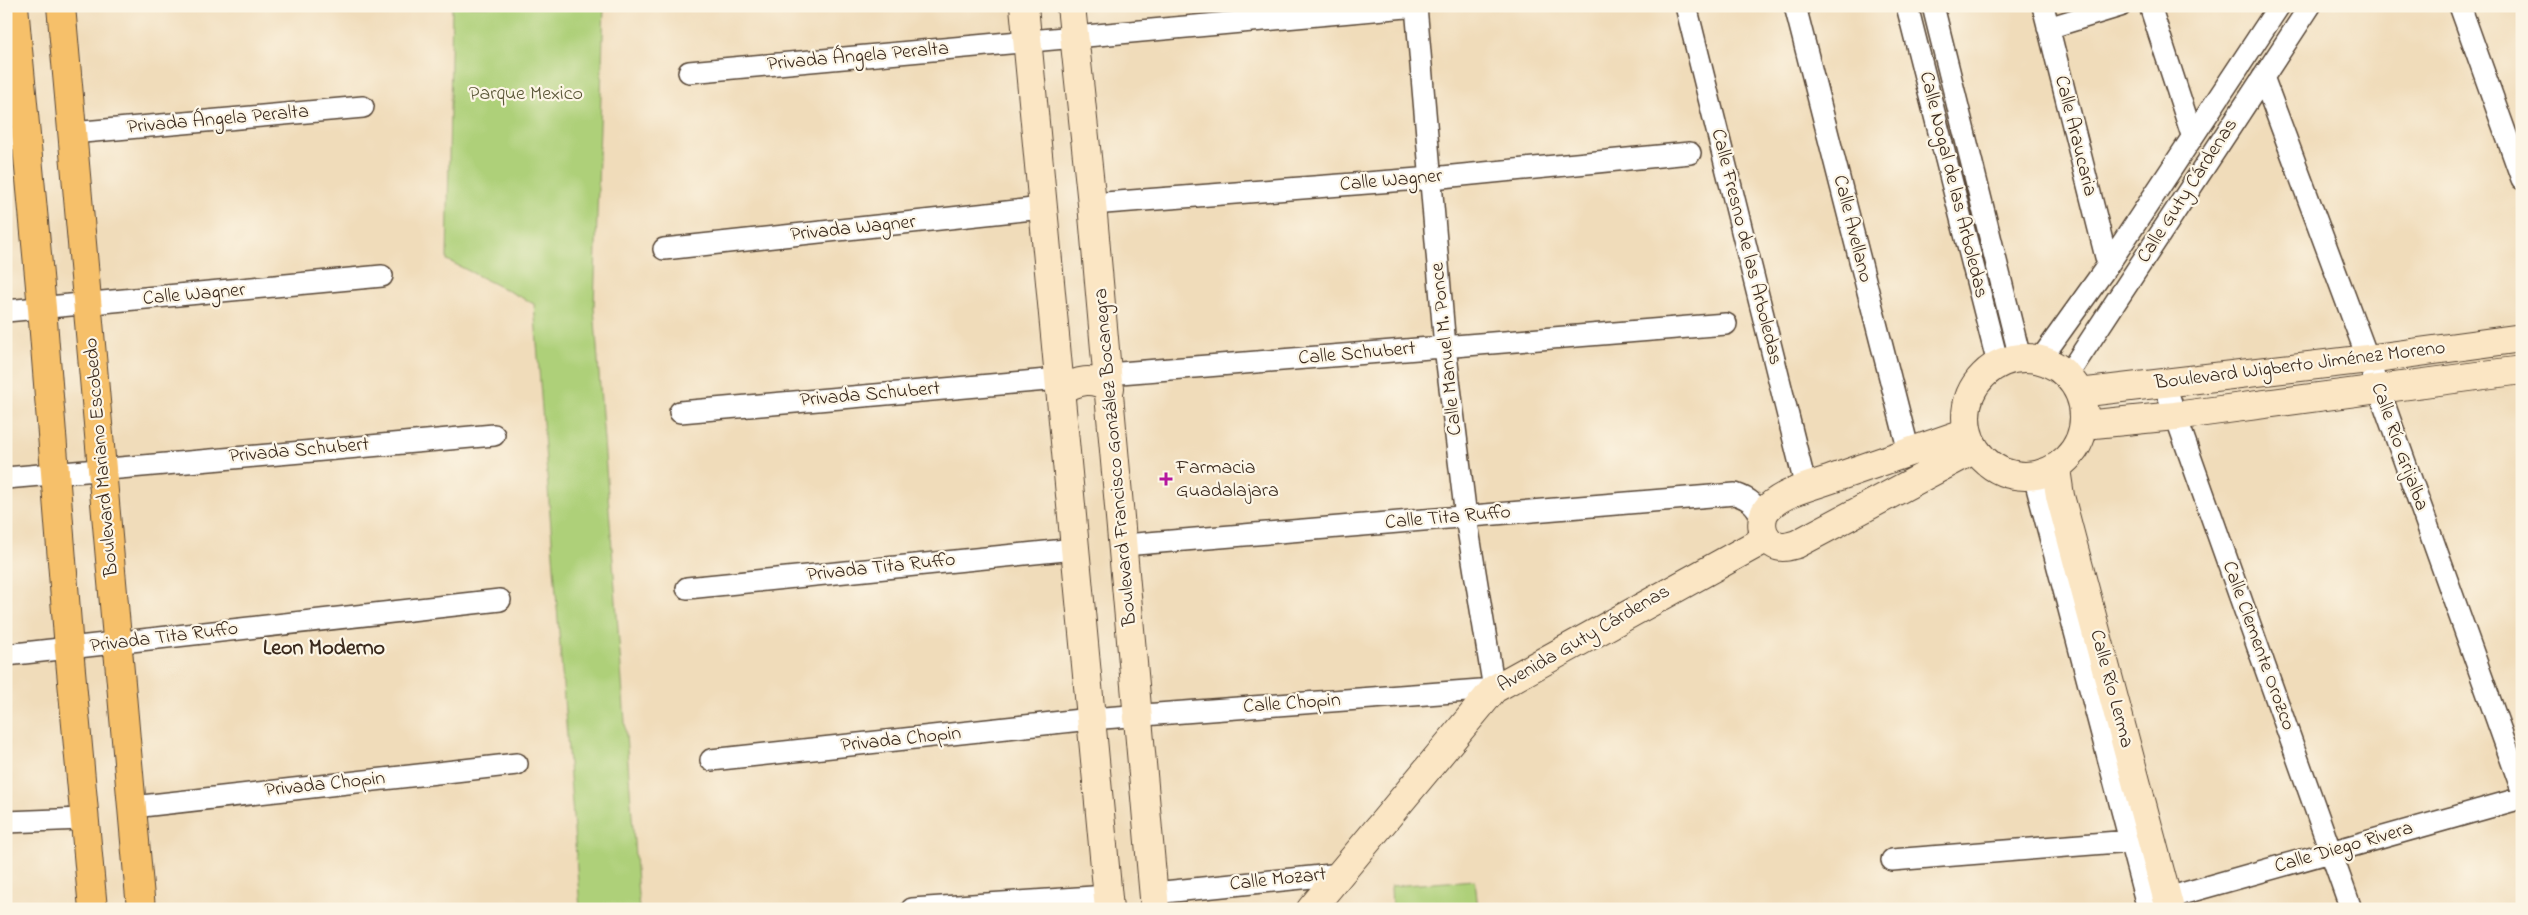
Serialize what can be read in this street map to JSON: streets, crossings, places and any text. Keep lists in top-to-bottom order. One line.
{"streets":{"main road":["Boulevard Mariano Escobedo"],"street":["Privada Ángela Peralta","Calle Araucaria","Calle Wagner","Calle Nogal de las Arboledas","Calle Guty Cárdenas","Privada Wagner","Calle Avellano","Calle Fresno de las Arboledas","Calle Manuel M. Ponce","Calle Schubert","Boulevard Wigberto Jiménez Moreno","Privada Schubert","Calle Río Grijalba","Boulevard Francisco González Bocanegra","Calle Tita Ruffo","Privada Tita Ruffo","Avenida Guty Cárdenas","Calle Clemente Orozco","Calle Río Lerma","Calle Chopin","Privada Chopin","Calle Diego Rivera","Calle Mozart"]},"crossings":[["Privada Ángela Peralta","Calle Manuel M. Ponce"],["Privada Ángela Peralta","Boulevard Mariano Escobedo"],["Privada Ángela Peralta","Boulevard Francisco González Bocanegra"],["Calle Araucaria","Calle Guty Cárdenas"],["Calle Wagner","Calle Manuel M. Ponce"],["Calle Wagner","Boulevard Mariano Escobedo"],["Calle Wagner","Boulevard Francisco González Bocanegra"],["Calle Nogal de las Arboledas","Calle Guty Cárdenas"],["Calle Nogal de las Arboledas","Boulevard Wigberto Jiménez Moreno"],["Calle Nogal de las Arboledas","Avenida Guty Cárdenas"],["Calle Nogal de las Arboledas","Calle Río Lerma"],["Calle Guty Cárdenas","Boulevard Wigberto Jiménez Moreno"],["Calle Guty Cárdenas","Calle Río Grijalba"],["Calle Guty Cárdenas","Avenida Guty Cárdenas"],["Calle Guty Cárdenas","Calle Río Lerma"],["Calle Avellano","Avenida Guty Cárdenas"],["Calle Fresno de las Arboledas","Avenida Guty Cárdenas"],["Calle Manuel M. Ponce","Calle Schubert"],["Calle Manuel M. Ponce","Calle Tita Ruffo"],["Calle Manuel M. Ponce","Avenida Guty Cárdenas"],["Calle Manuel M. Ponce","Calle Chopin"],["Calle Schubert","Boulevard Francisco González Bocanegra"],["Boulevard Wigberto Jiménez Moreno","Calle Río Grijalba"],["Boulevard Wigberto Jiménez Moreno","Avenida Guty Cárdenas"],["Boulevard Wigberto Jiménez Moreno","Calle Clemente Orozco"],["Boulevard Wigberto Jiménez Moreno","Calle Río Lerma"],["Privada Schubert","Boulevard Mariano Escobedo"],["Boulevard Mariano Escobedo","Privada Tita Ruffo"],["Boulevard Mariano Escobedo","Privada Chopin"],["Boulevard Francisco González Bocanegra","Calle Tita Ruffo"],["Boulevard Francisco González Bocanegra","Calle Chopin"],["Boulevard Francisco González Bocanegra","Calle Mozart"],["Calle Tita Ruffo","Avenida Guty Cárdenas"],["Avenida Guty Cárdenas","Calle Río Lerma"],["Avenida Guty Cárdenas","Calle Chopin"],["Avenida Guty Cárdenas","Calle Mozart"],["Calle Clemente Orozco","Calle Diego Rivera"],["Calle Río Lerma","Calle Diego Rivera"],["Calle Chopin","Privada Chopin"]],"districts":["Leon Moderno"],"parks":["Parque Mexico"],"places":{"health":["Farmacia Guadalajara"]}}
